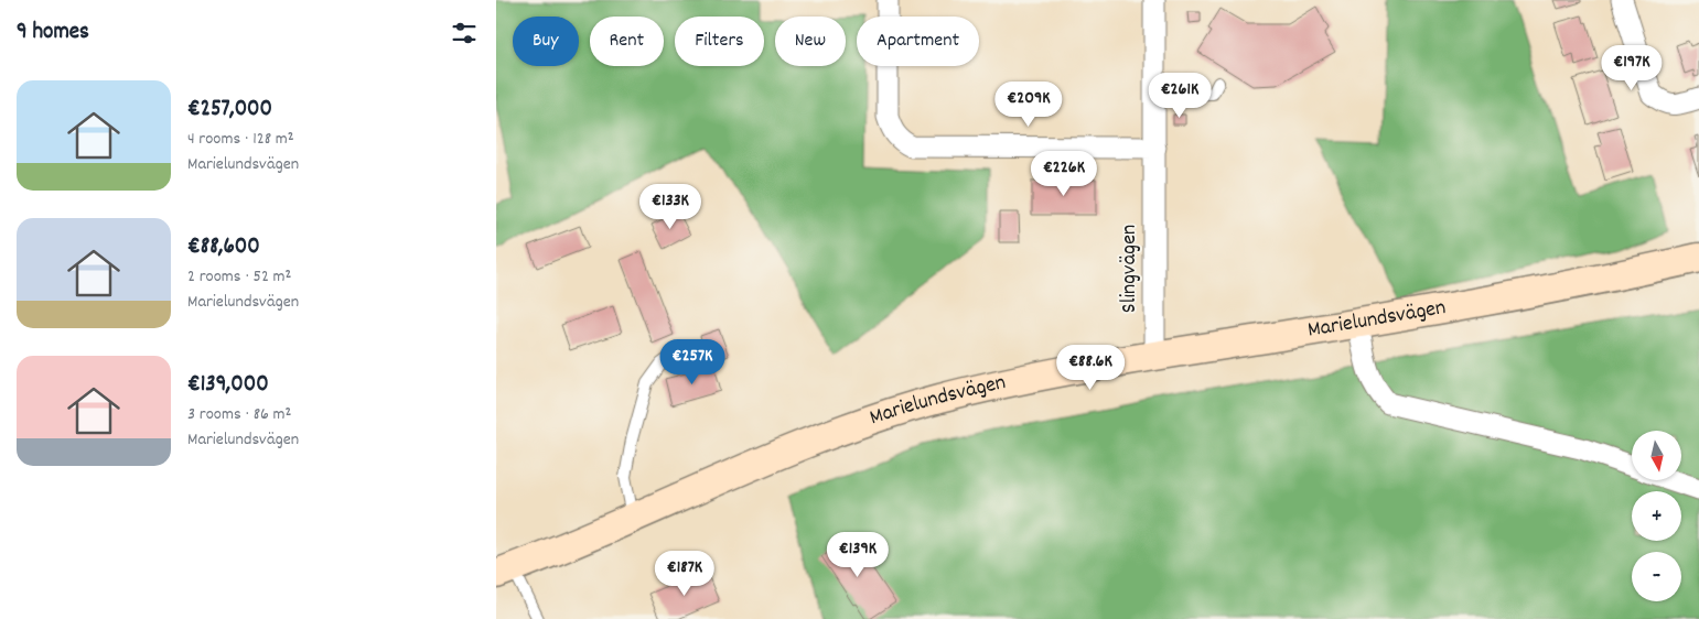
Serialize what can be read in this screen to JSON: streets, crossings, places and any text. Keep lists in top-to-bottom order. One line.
{"streets":{"street":["Slingvägen","Marielundsvägen"]},"crossings":[["Slingvägen","Marielundsvägen"]],"north":"bottom","page":{"heading":"9 homes","chip":["Buy","Rent","Filters","New","Apartment"],"price":["€197K","€261K","€209K","€226K","€133K","€257K","€88.6K","€139K","€187K"],"list":[{"name":"€257,000","note":"4 rooms · 128 m² · Marielundsvägen"},{"name":"€88,600","note":"2 rooms · 52 m² · Marielundsvägen"},{"name":"€139,000","note":"3 rooms · 86 m² · Marielundsvägen"}],"map_buttons":["+","−"]}}
